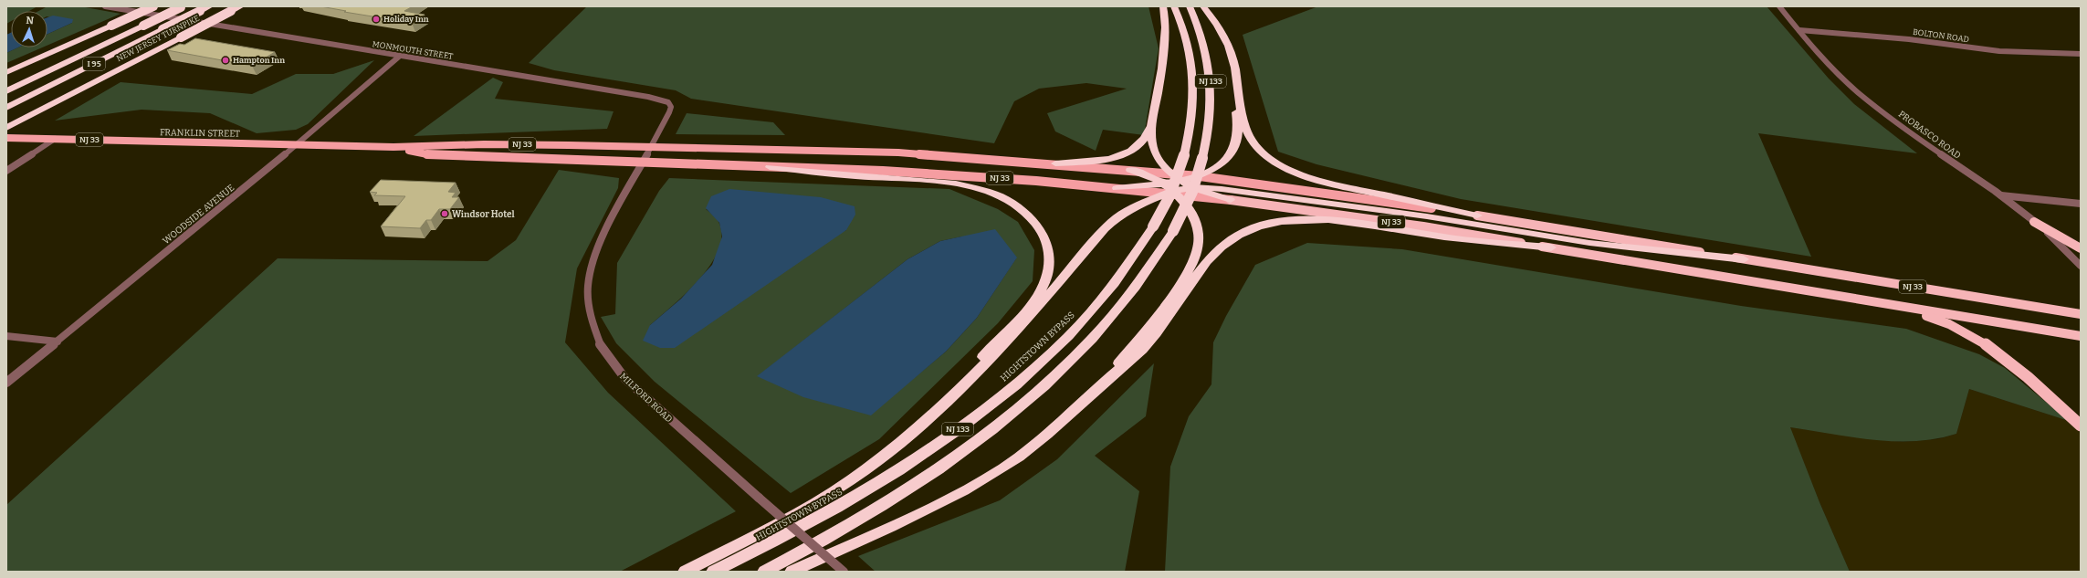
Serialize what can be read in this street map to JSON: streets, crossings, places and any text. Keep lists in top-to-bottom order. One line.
{"streets":{"highway":["NEW JERSEY TURNPIKE","I 95","NJ 133","NJ 33","HIGHTSTOWN BYPASS"],"main road":["FRANKLIN STREET"],"street":["BOLTON ROAD","MONMOUTH STREET","PROBASCO ROAD","WOODSIDE AVENUE","MILFORD ROAD"]},"crossings":[["BOLTON ROAD","PROBASCO ROAD"],["MONMOUTH STREET","NJ 33"],["MONMOUTH STREET","WOODSIDE AVENUE"],["MONMOUTH STREET","MILFORD ROAD"],["FRANKLIN STREET","NJ 33"],["FRANKLIN STREET","WOODSIDE AVENUE"],["NJ 33","MILFORD ROAD"]],"places":["Holiday Inn","Hampton Inn","Windsor Hotel"],"north":"top"}
